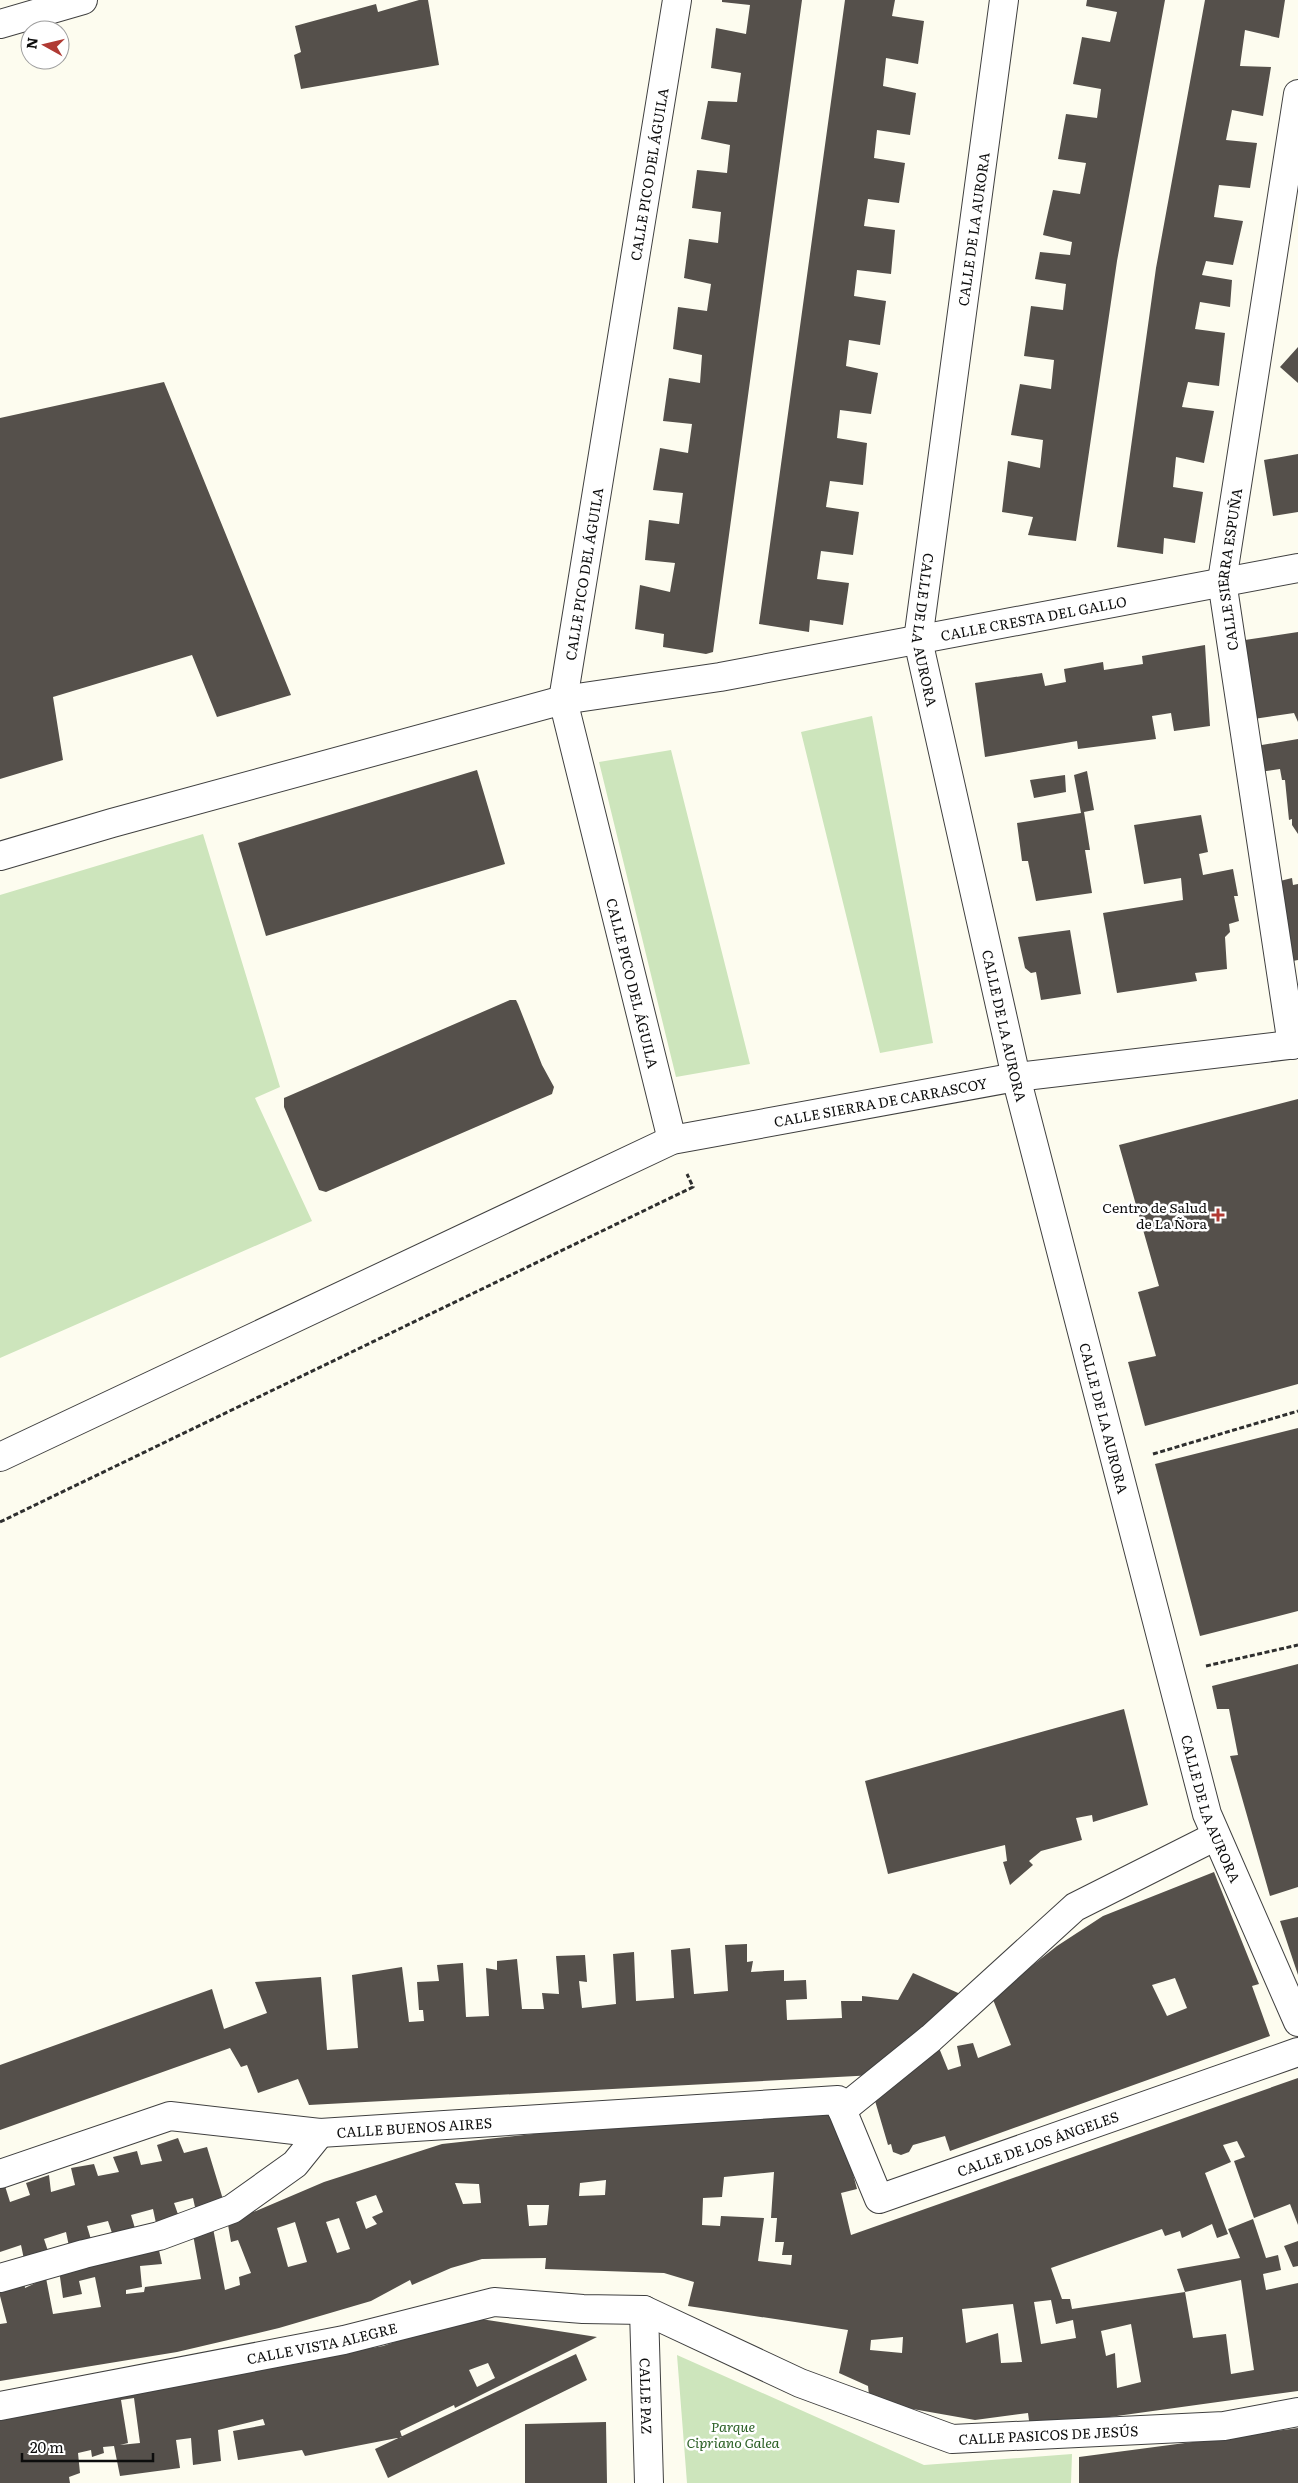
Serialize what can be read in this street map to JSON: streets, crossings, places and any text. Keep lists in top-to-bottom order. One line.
{"streets":{"street":["CALLE PICO DEL ÁGUILA","CALLE DE LA AURORA","CALLE SIERRA ESPUÑA","CALLE CRESTA DEL GALLO","CALLE SIERRA DE CARRASCOY","CALLE BUENOS AIRES","CALLE DE LOS ÁNGELES","CALLE VISTA ALEGRE","CALLE PAZ","CALLE PASICOS DE JESÚS"]},"crossings":[["CALLE PICO DEL ÁGUILA","CALLE CRESTA DEL GALLO"],["CALLE PICO DEL ÁGUILA","CALLE SIERRA DE CARRASCOY"],["CALLE DE LA AURORA","CALLE CRESTA DEL GALLO"],["CALLE DE LA AURORA","CALLE SIERRA DE CARRASCOY"],["CALLE SIERRA ESPUÑA","CALLE CRESTA DEL GALLO"],["CALLE SIERRA ESPUÑA","CALLE SIERRA DE CARRASCOY"],["CALLE BUENOS AIRES","CALLE DE LOS ÁNGELES"],["CALLE VISTA ALEGRE","CALLE PAZ"],["CALLE VISTA ALEGRE","CALLE PASICOS DE JESÚS"],["CALLE PAZ","CALLE PASICOS DE JESÚS"]],"parks":["Parque Cipriano Galea"],"places":{"health":["Centro de Salud de La Ñora"]},"scale_bar":"20 m","north":"left"}
